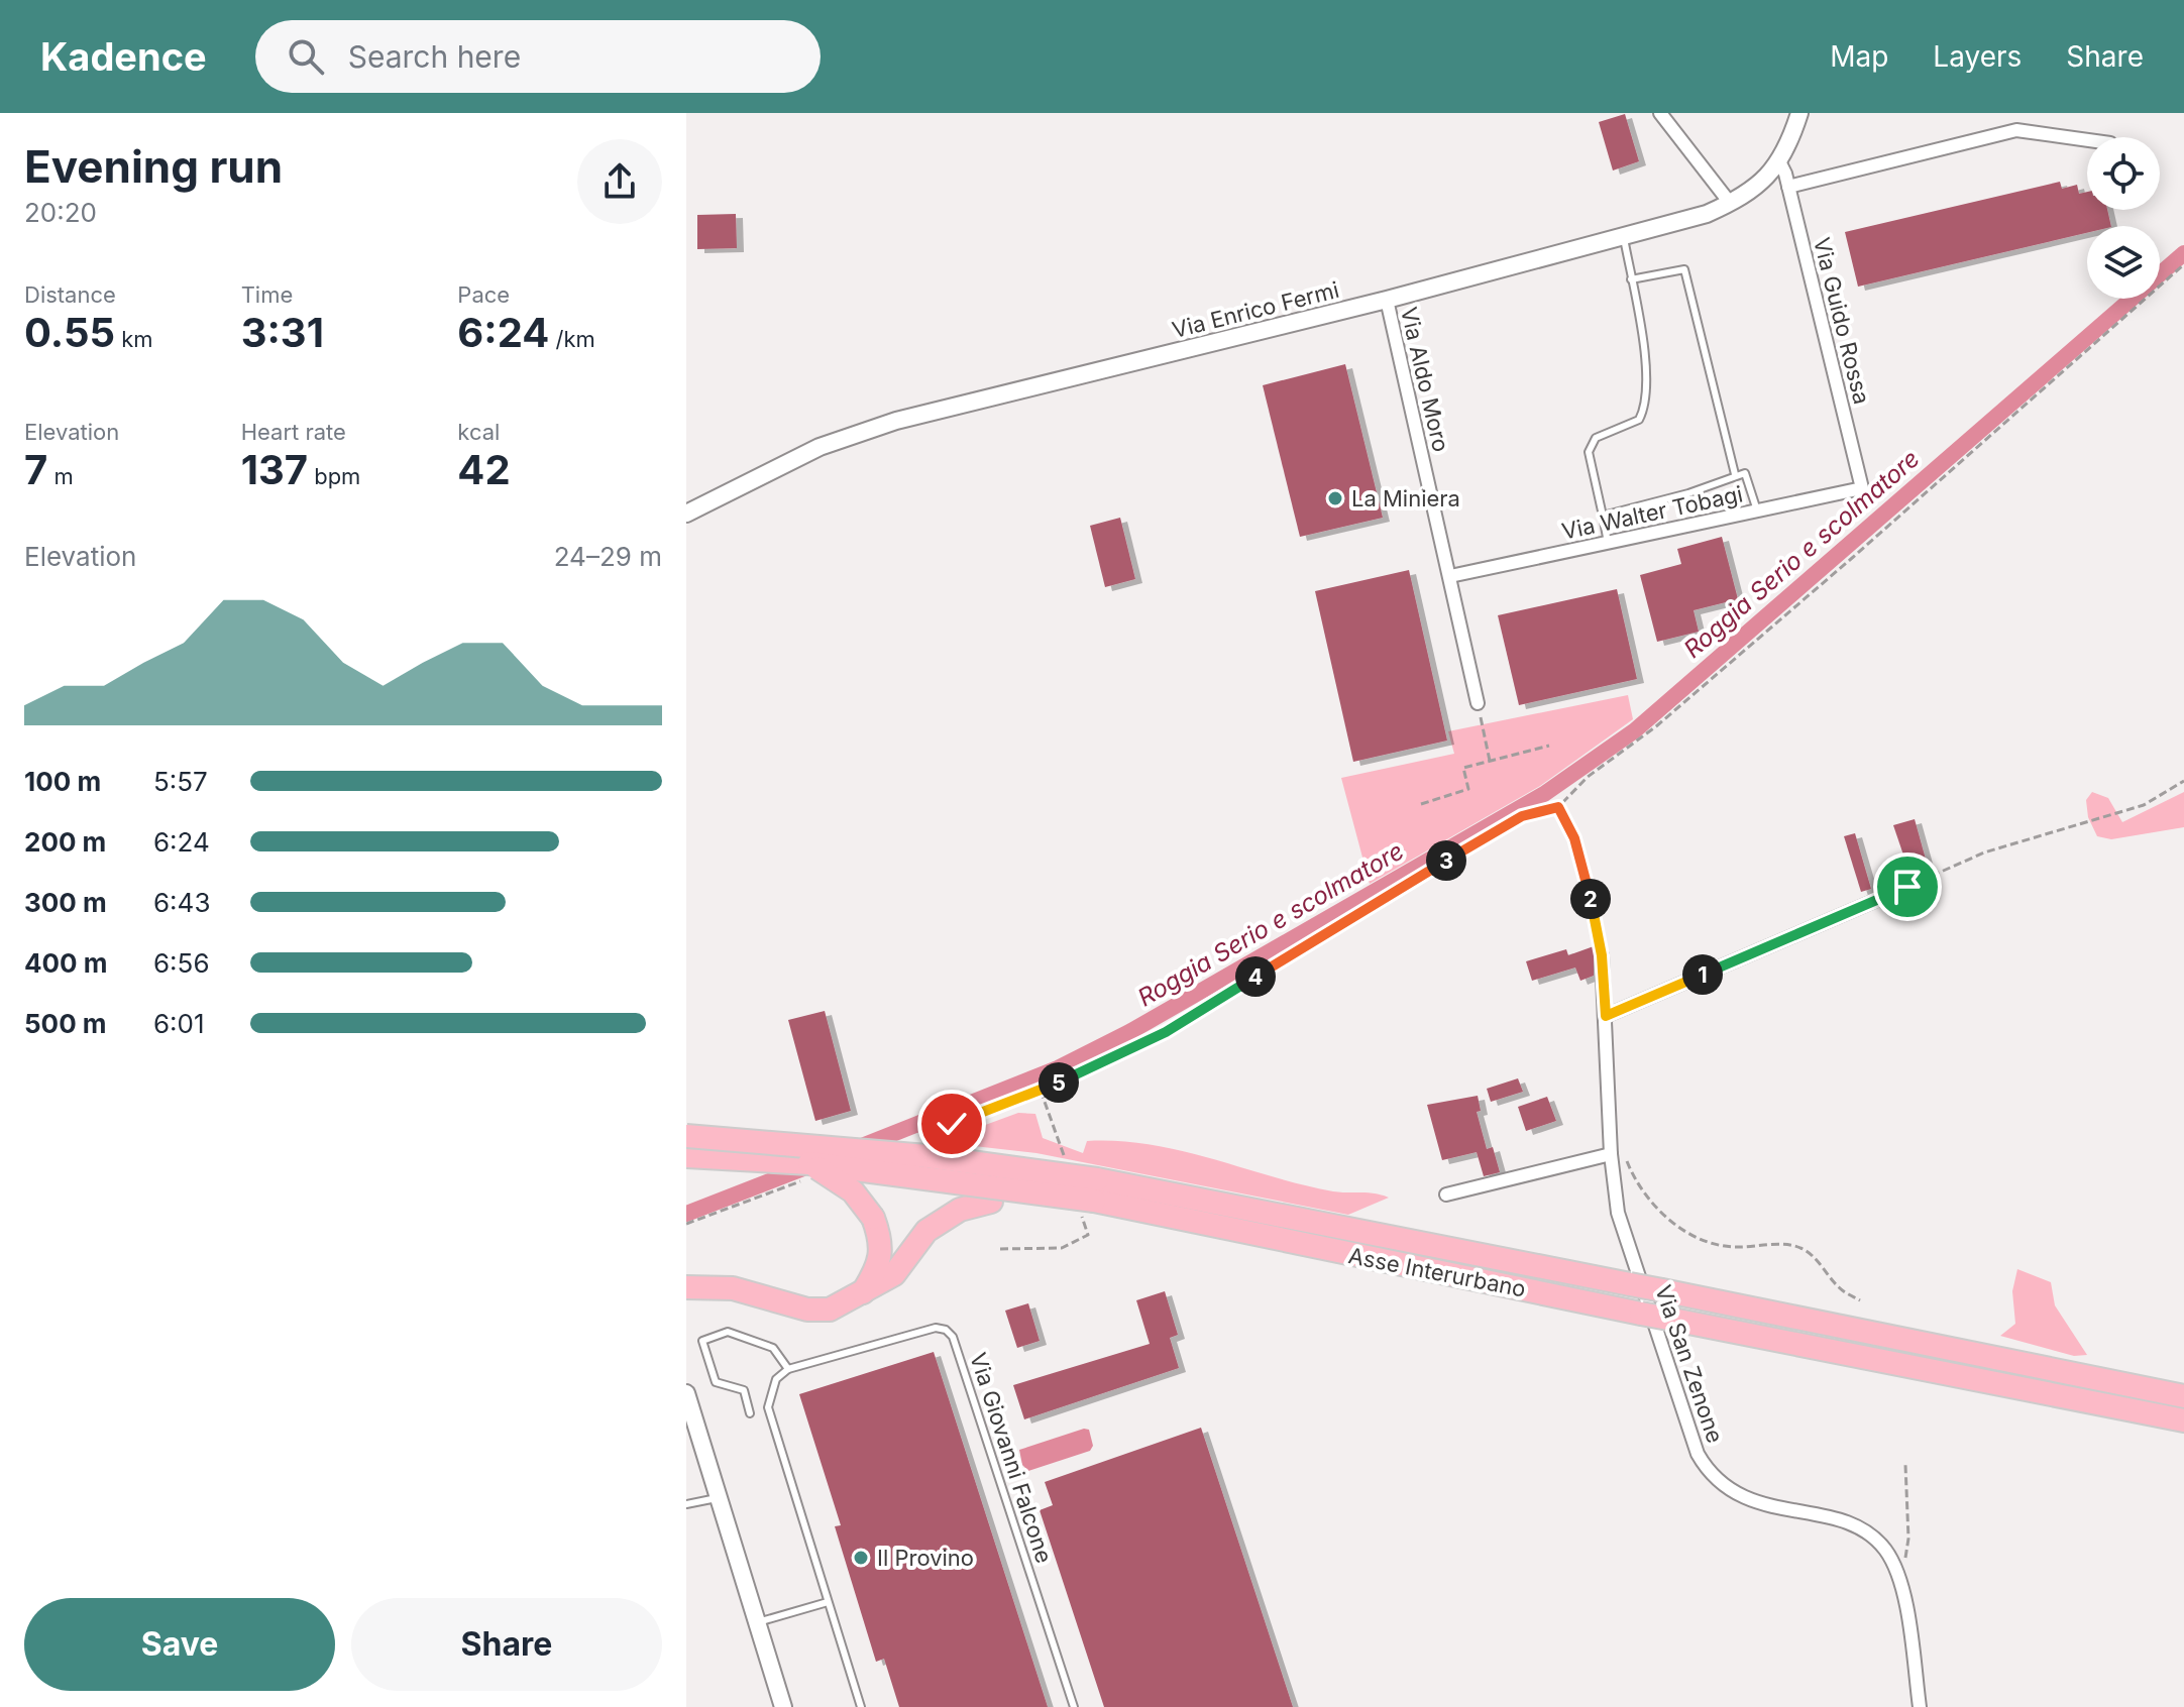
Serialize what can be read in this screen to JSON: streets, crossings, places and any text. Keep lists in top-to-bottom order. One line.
{"streets":{"highway":["Asse Interurbano"],"street":["Via Enrico Fermi","Via Guido Rossa","Via Aldo Moro","Via Walter Tobagi","Via San Zenone"],"lane":["Via Giovanni Falcone"]},"crossings":[["Via Enrico Fermi","Via Guido Rossa"],["Via Enrico Fermi","Via Aldo Moro"],["Via Guido Rossa","Via Walter Tobagi"],["Via Aldo Moro","Via Walter Tobagi"]],"water":["Roggia Serio e scolmatore"],"places":["La Miniera","Il Provino"],"page":{"header":"Kadence","search":"Search here","nav":["Map","Layers","Share"],"heading":["Evening run","20:20"],"stats":[["Distance","0.55 km"],["Time","3:31"],["Pace","6:24 /km"],["Elevation","7 m"],["Heart rate","137 bpm"],["kcal","42"]],"chart":["Elevation","24–29 m"],"list":[{"name":"100 m","note":"5:57"},{"name":"200 m","note":"6:24"},{"name":"300 m","note":"6:43"},{"name":"400 m","note":"6:56"},{"name":"500 m","note":"6:01"}],"pins":["3","2","1","4","5"],"buttons":["Save","Share"]}}
